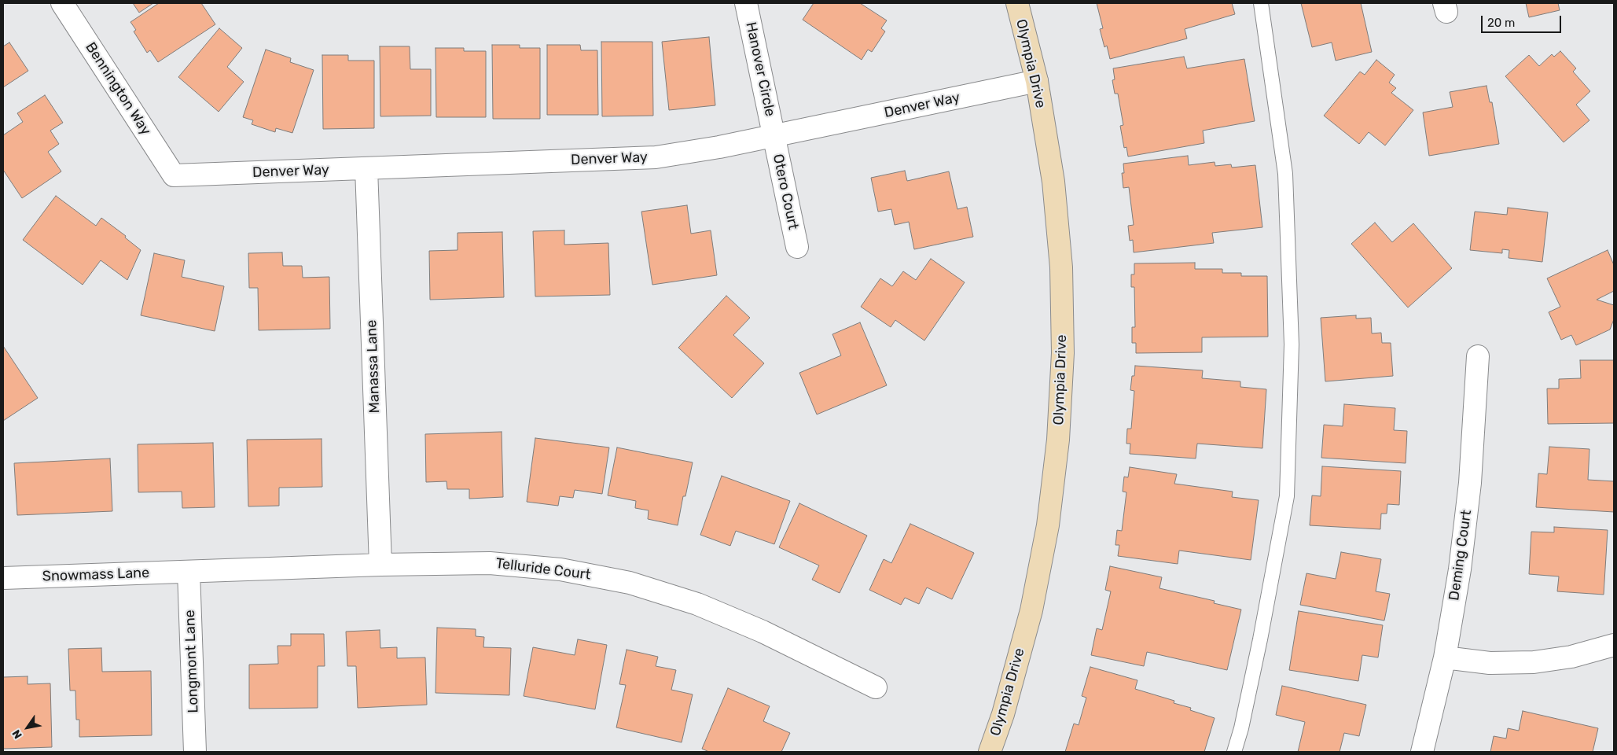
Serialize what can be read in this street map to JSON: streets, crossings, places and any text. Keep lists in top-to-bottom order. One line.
{"streets":{"street":["Olympia Drive","Hanover Circle","Bennington Way","Denver Way","Otero Court","Manassa Lane","Deming Court","Telluride Court","Snowmass Lane","Longmont Lane"]},"crossings":[["Olympia Drive","Denver Way"],["Hanover Circle","Denver Way"],["Hanover Circle","Otero Court"],["Bennington Way","Denver Way"],["Denver Way","Otero Court"],["Denver Way","Manassa Lane"],["Manassa Lane","Telluride Court"],["Telluride Court","Snowmass Lane"],["Telluride Court","Longmont Lane"],["Snowmass Lane","Longmont Lane"]],"scale_bar":"20 m","north":"bottom left"}
